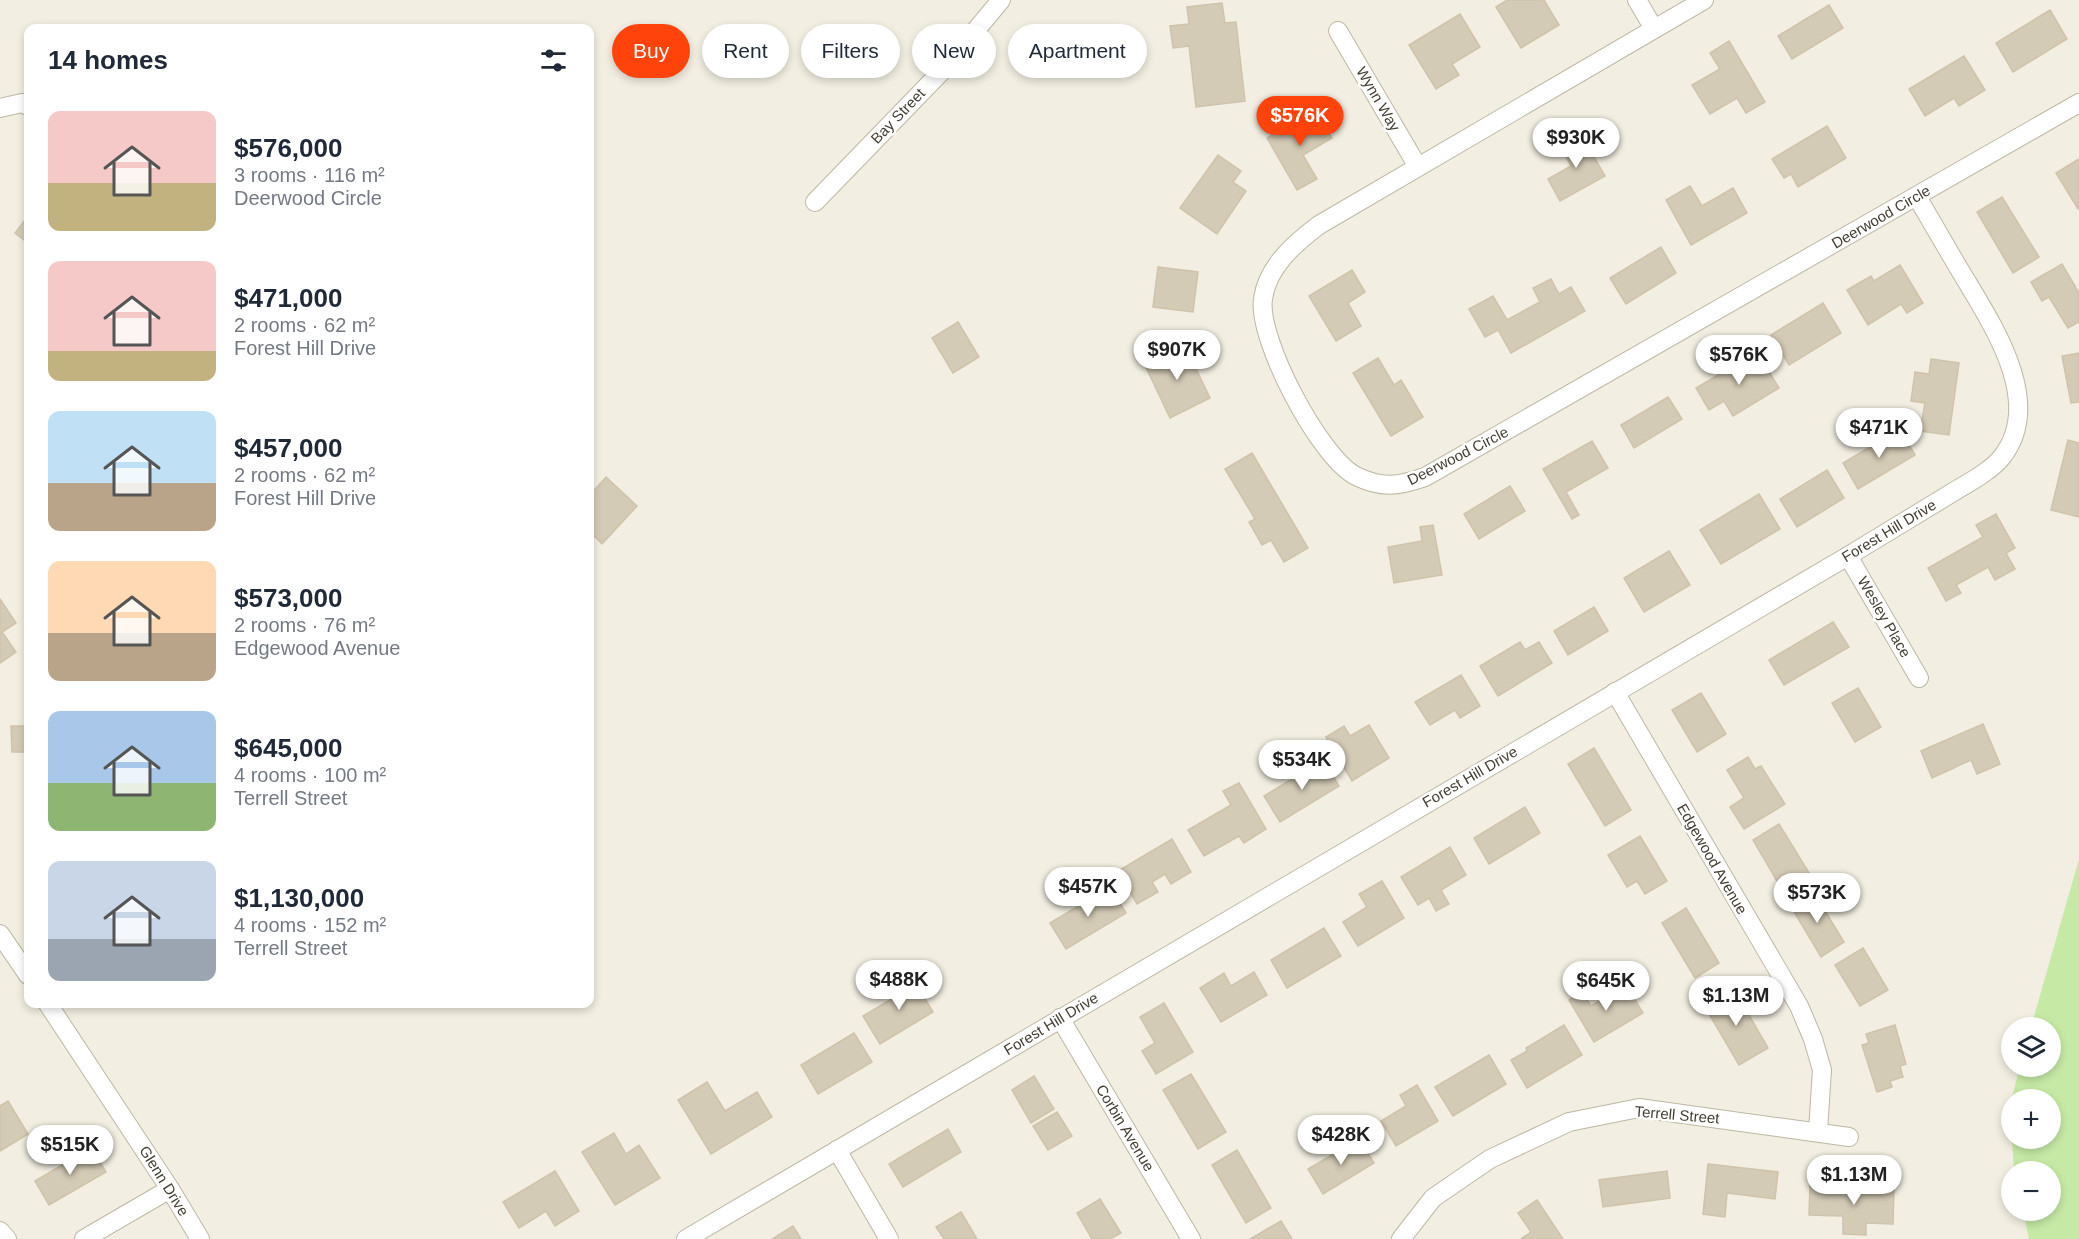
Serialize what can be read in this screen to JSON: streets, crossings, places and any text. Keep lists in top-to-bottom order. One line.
{"streets":{"street":["Wynn Way","Bay Street","Deerwood Circle","Forest Hill Drive","Wesley Place","Edgewood Avenue","Terrell Street","Corbin Avenue","Glenn Drive"]},"crossings":[["Wynn Way","Deerwood Circle"],["Deerwood Circle","Forest Hill Drive"],["Forest Hill Drive","Wesley Place"],["Forest Hill Drive","Edgewood Avenue"],["Forest Hill Drive","Corbin Avenue"],["Edgewood Avenue","Terrell Street"]],"page":{"chip":["Buy","Rent","Filters","New","Apartment"],"heading":"14 homes","price":["$576K","$930K","$907K","$576K","$471K","$534K","$457K","$573K","$488K","$645K","$1.13M","$428K","$515K","$1.13M"],"list":[{"name":"$576,000","note":"3 rooms · 116 m² · Deerwood Circle"},{"name":"$471,000","note":"2 rooms · 62 m² · Forest Hill Drive"},{"name":"$457,000","note":"2 rooms · 62 m² · Forest Hill Drive"},{"name":"$573,000","note":"2 rooms · 76 m² · Edgewood Avenue"},{"name":"$645,000","note":"4 rooms · 100 m² · Terrell Street"},{"name":"$1,130,000","note":"4 rooms · 152 m² · Terrell Street"}],"map_buttons":["+","−"]}}
